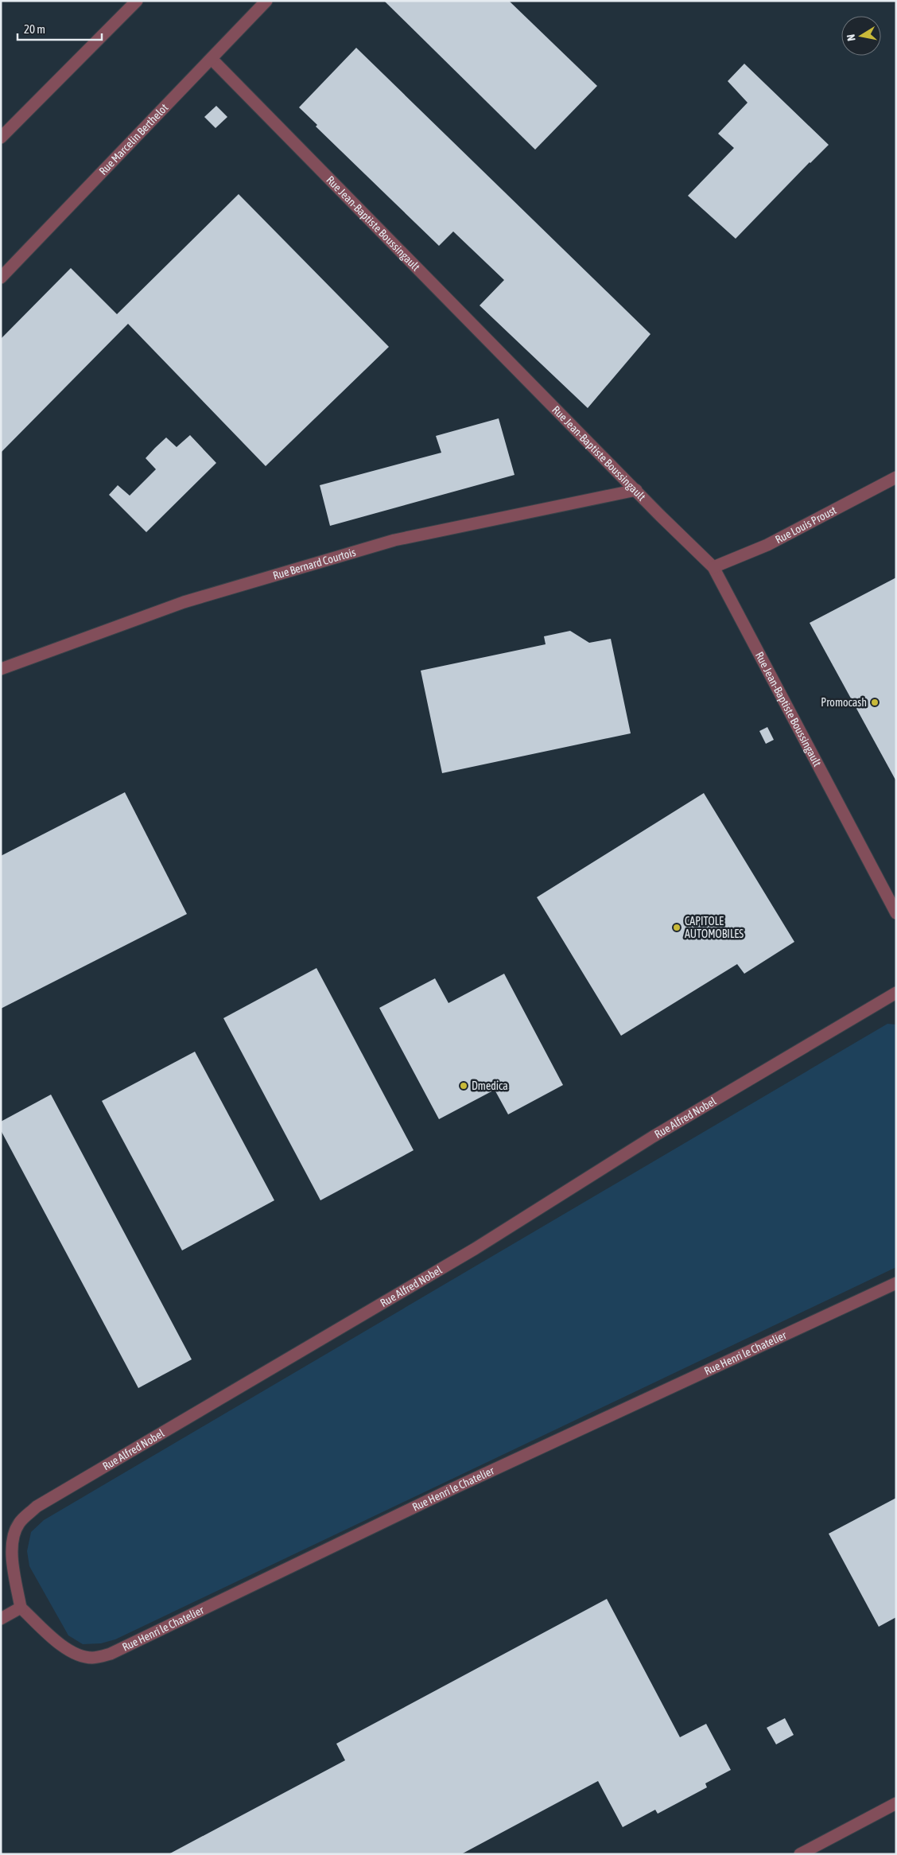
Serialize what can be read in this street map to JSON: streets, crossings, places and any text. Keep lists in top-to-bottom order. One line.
{"streets":{"street":["Rue Marcelin Berthelot","Rue Jean-Baptiste Boussingault","Rue Louis Proust","Rue Bernard Courtois","Rue Alfred Nobel","Rue Henri le Chatelier"]},"crossings":[["Rue Marcelin Berthelot","Rue Jean-Baptiste Boussingault"],["Rue Jean-Baptiste Boussingault","Rue Louis Proust"],["Rue Jean-Baptiste Boussingault","Rue Bernard Courtois"],["Rue Alfred Nobel","Rue Henri le Chatelier"]],"places":["Promocash","CAPITOLE AUTOMOBILES","Dmedica"],"scale_bar":"20 m","north":"left"}
